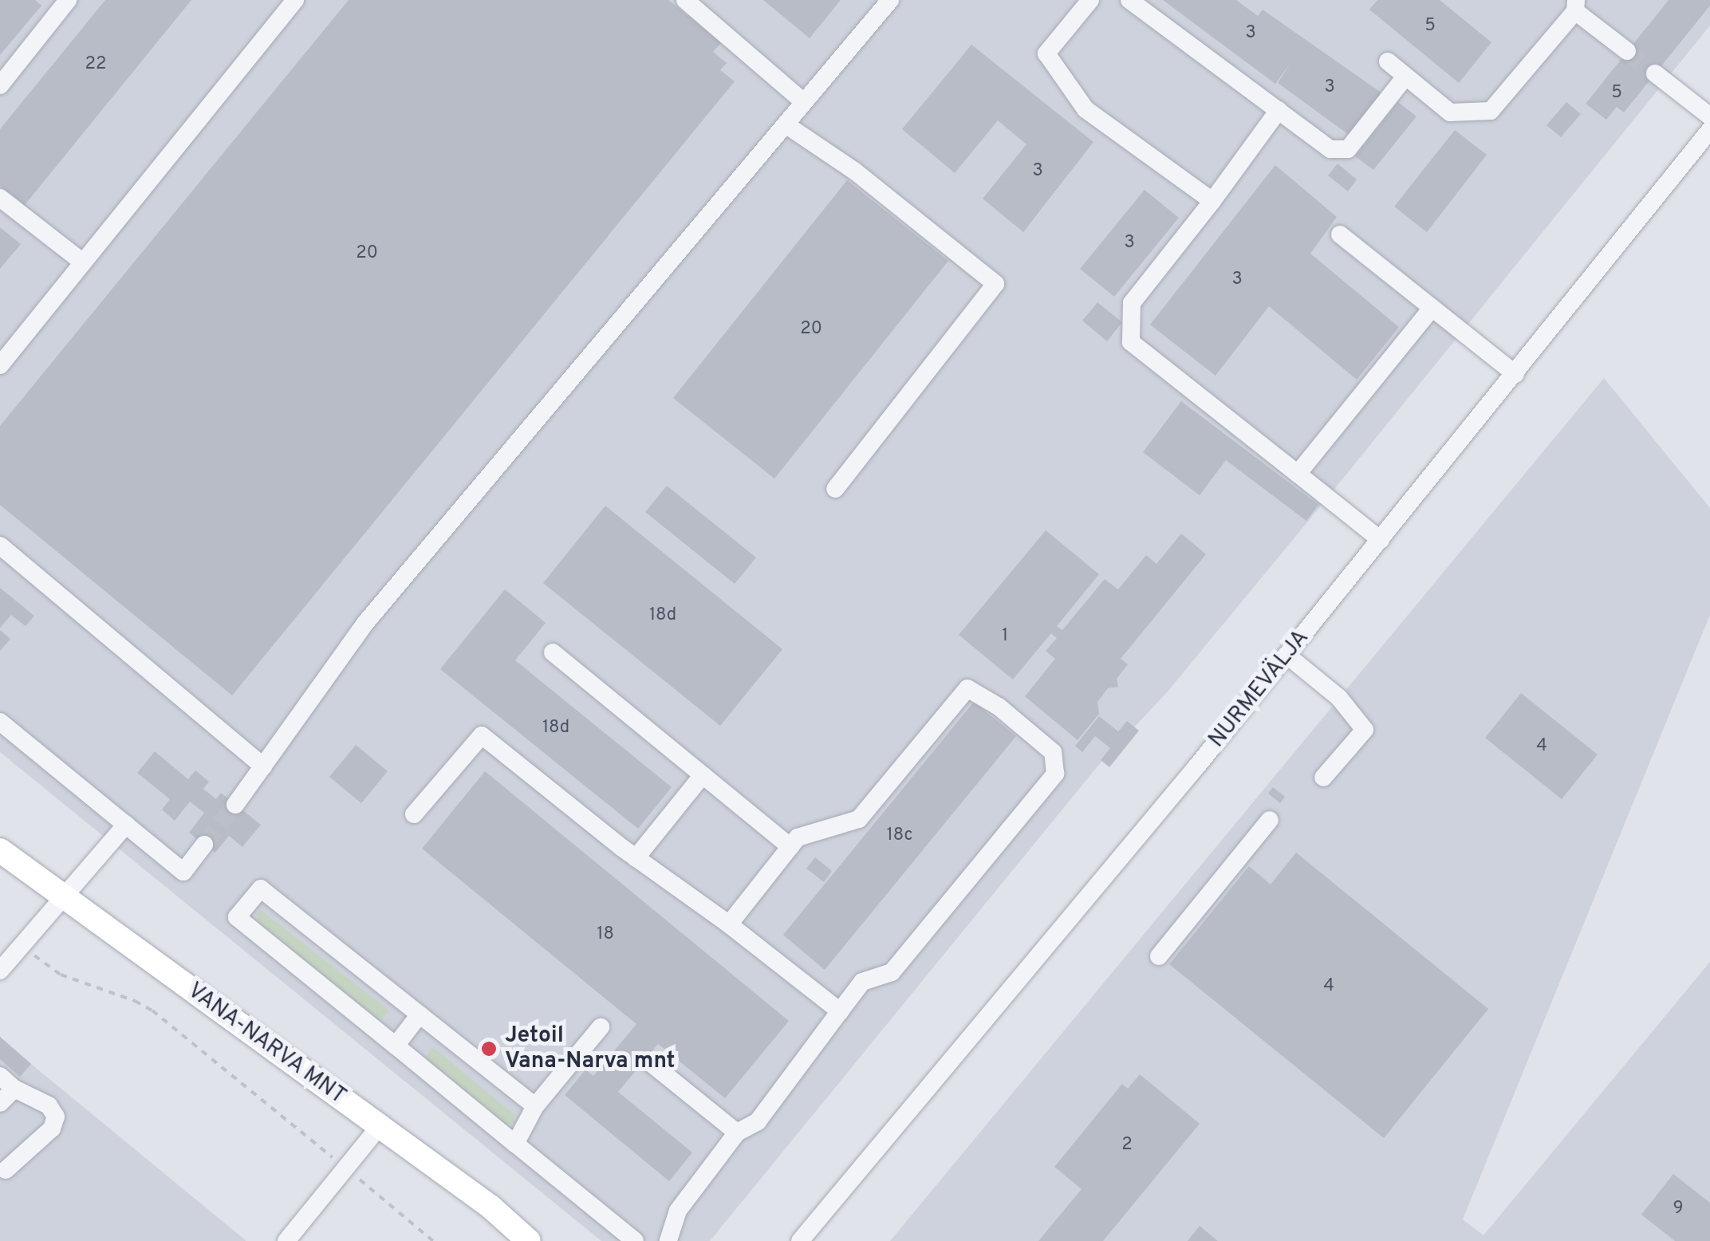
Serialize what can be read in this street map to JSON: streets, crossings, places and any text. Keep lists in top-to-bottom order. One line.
{"streets":{"main road":["VANA-NARVA MNT"],"street":["NURMEVÄLJA"]},"places":["Jetoil Vana-Narva mnt"],"house_numbers":["5","3","22","3","5","3","3","20","3","20","18d","1","18d","4","18c","18","4","2","9"]}
